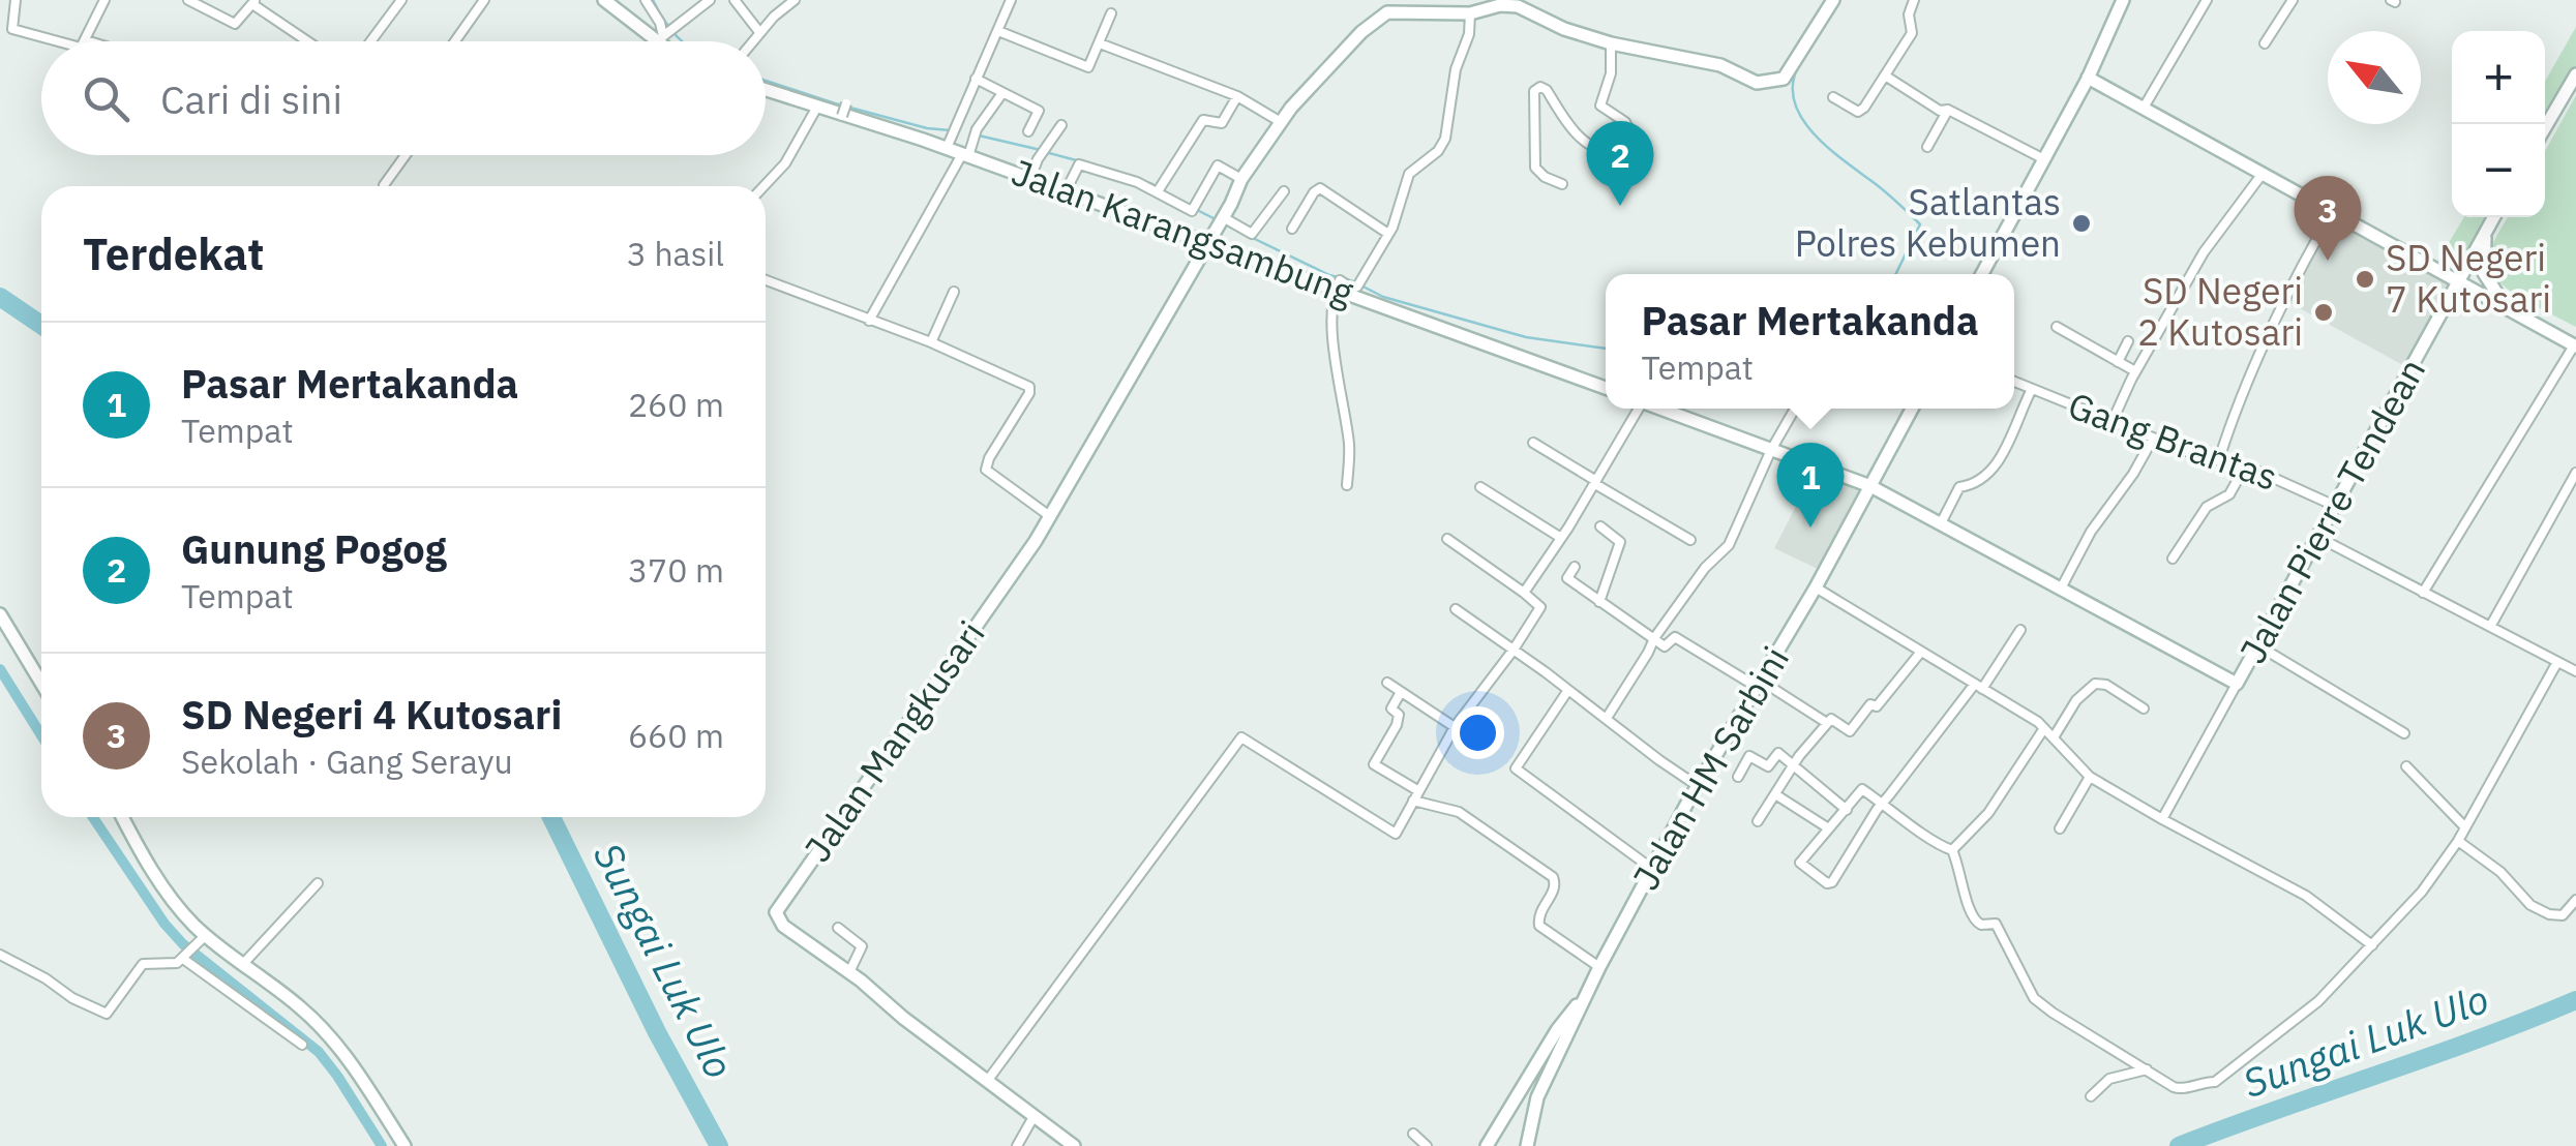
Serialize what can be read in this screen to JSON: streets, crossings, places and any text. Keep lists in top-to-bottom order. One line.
{"streets":{"main road":["Jalan Karangsambung","Jalan Pierre Tendean","Jalan Mangkusari","Jalan HM Sarbini"],"street":["Gang Brantas"]},"crossings":[["Jalan Karangsambung","Jalan Mangkusari"],["Gang Brantas","Jalan Pierre Tendean"],["Jalan Pierre Tendean","Jalan HM Sarbini"]],"water":["Sungai Luk Ulo"],"places":["Satlantas Polres Kebumen","SD Negeri 7 Kutosari","SD Negeri 2 Kutosari"],"north":"top left","page":{"map_buttons":["+","−"],"search":"Cari di sini","pins":["2","3","1"],"heading":["Terdekat","3 hasil"],"popup":["Pasar Mertakanda","Tempat"],"list":[{"mark":"1","name":"Pasar Mertakanda","note":"Tempat","value":"260 m"},{"mark":"2","name":"Gunung Pogog","note":"Tempat","value":"370 m"},{"mark":"3","name":"SD Negeri 4 Kutosari","note":"Sekolah · Gang Serayu","value":"660 m"}]}}
